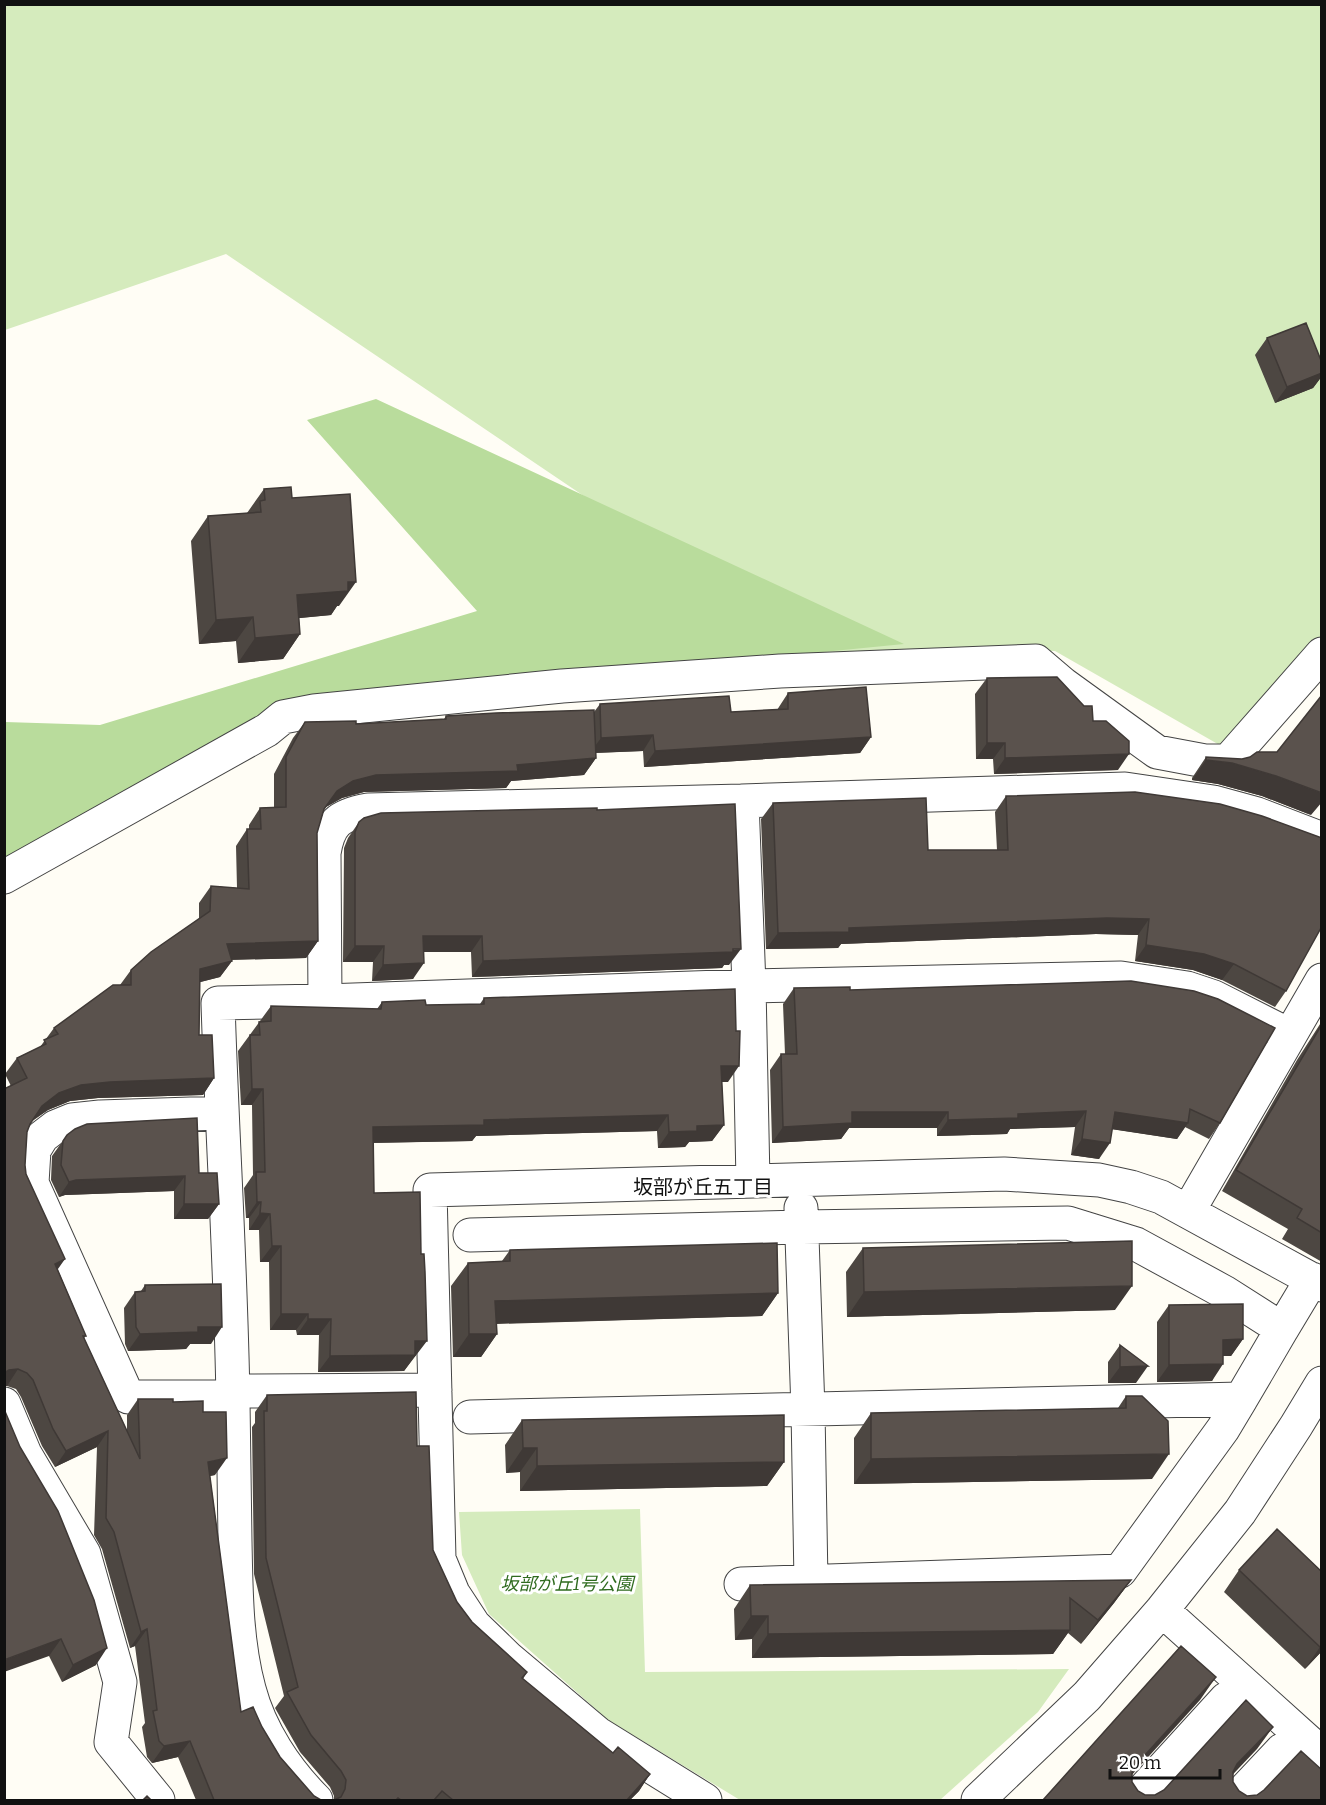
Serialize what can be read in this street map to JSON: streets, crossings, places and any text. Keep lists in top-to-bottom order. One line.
{"districts":["坂部が丘五丁目"],"parks":["坂部が丘1号公園"],"scale_bar":"20 m"}
